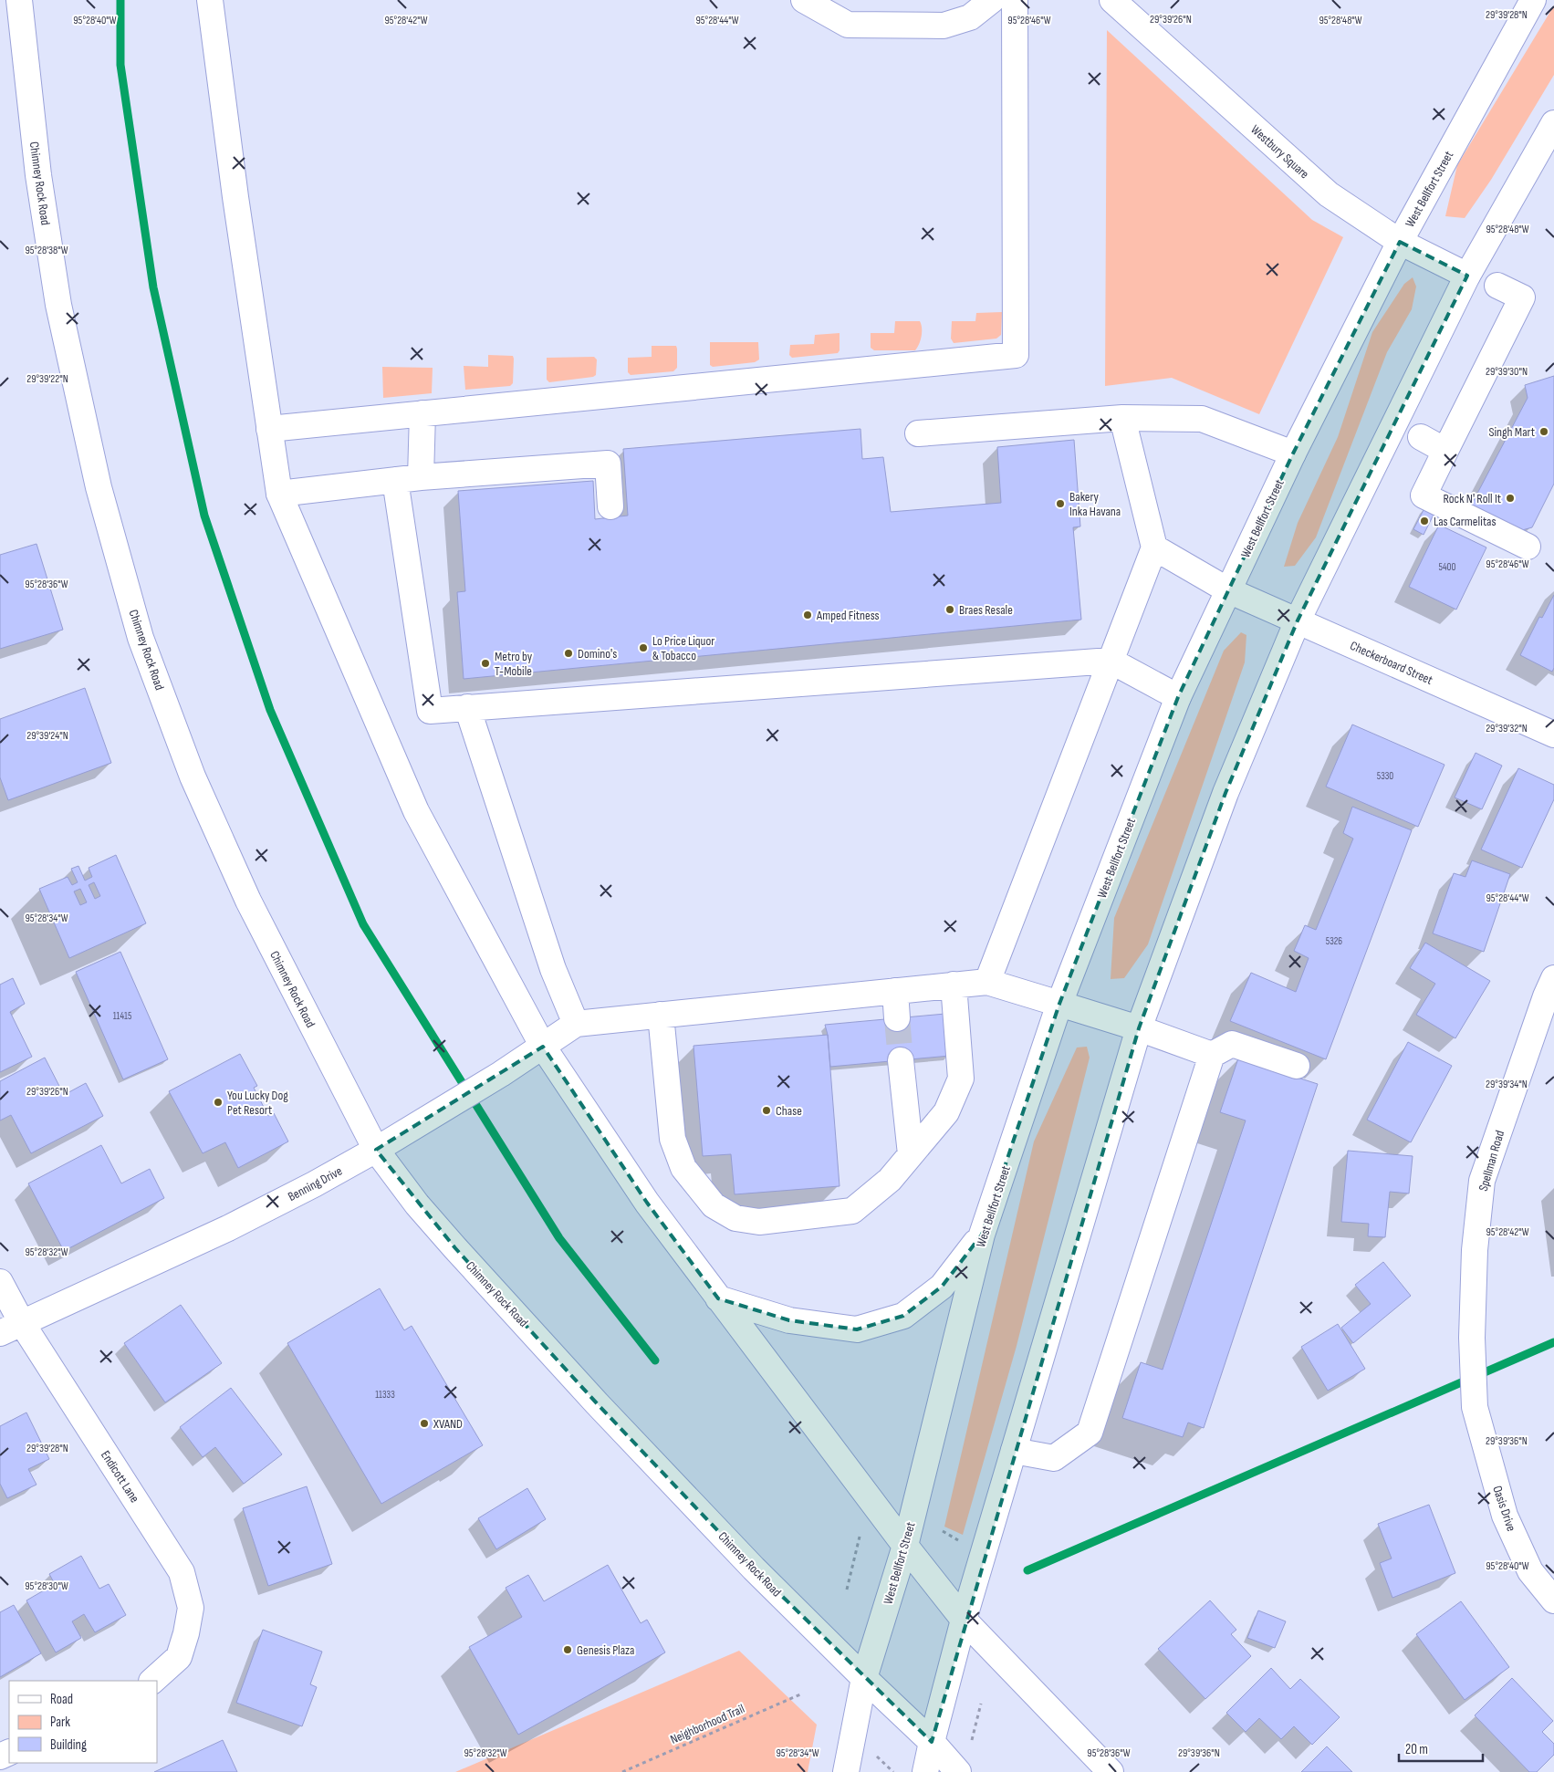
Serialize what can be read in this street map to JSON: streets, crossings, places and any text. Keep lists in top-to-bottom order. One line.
{"streets":{"main road":["Westbury Square","Chimney Rock Road","West Bellfort Street","Checkerboard Street","Spellman Road","Benning Drive","Endicott Lane","Oasis Drive"],"path":["Neighborhood Trail"]},"crossings":[["Westbury Square","West Bellfort Street"],["Chimney Rock Road","West Bellfort Street"],["Chimney Rock Road","Benning Drive"],["West Bellfort Street","Checkerboard Street"],["Spellman Road","Oasis Drive"],["Benning Drive","Endicott Lane"]],"places":["Singh Mart","Rock N' Roll It","Bakery Inka Havana","Las Carmelitas","Braes Resale","Amped Fitness","Lo Price Liquor & Tobacco","Domino's","Metro by T-Mobile","You Lucky Dog Pet Resort","Chase","XVAND","Genesis Plaza"],"house_numbers":["5400","5330","5326","11415","11333"],"legend":["Road","Park","Building"],"scale_bar":"20 m","coordinates":["29°39'28\"N","29°39'26\"N","95°28'40\"W","95°28'42\"W","95°28'46\"W","95°28'44\"W","95°28'48\"W","95°28'38\"W","29°39'30\"N","29°39'22\"N","95°28'36\"W","29°39'32\"N","29°39'24\"N","95°28'34\"W","29°39'34\"N","95°28'32\"W","29°39'36\"N","95°28'30\"W"]}
